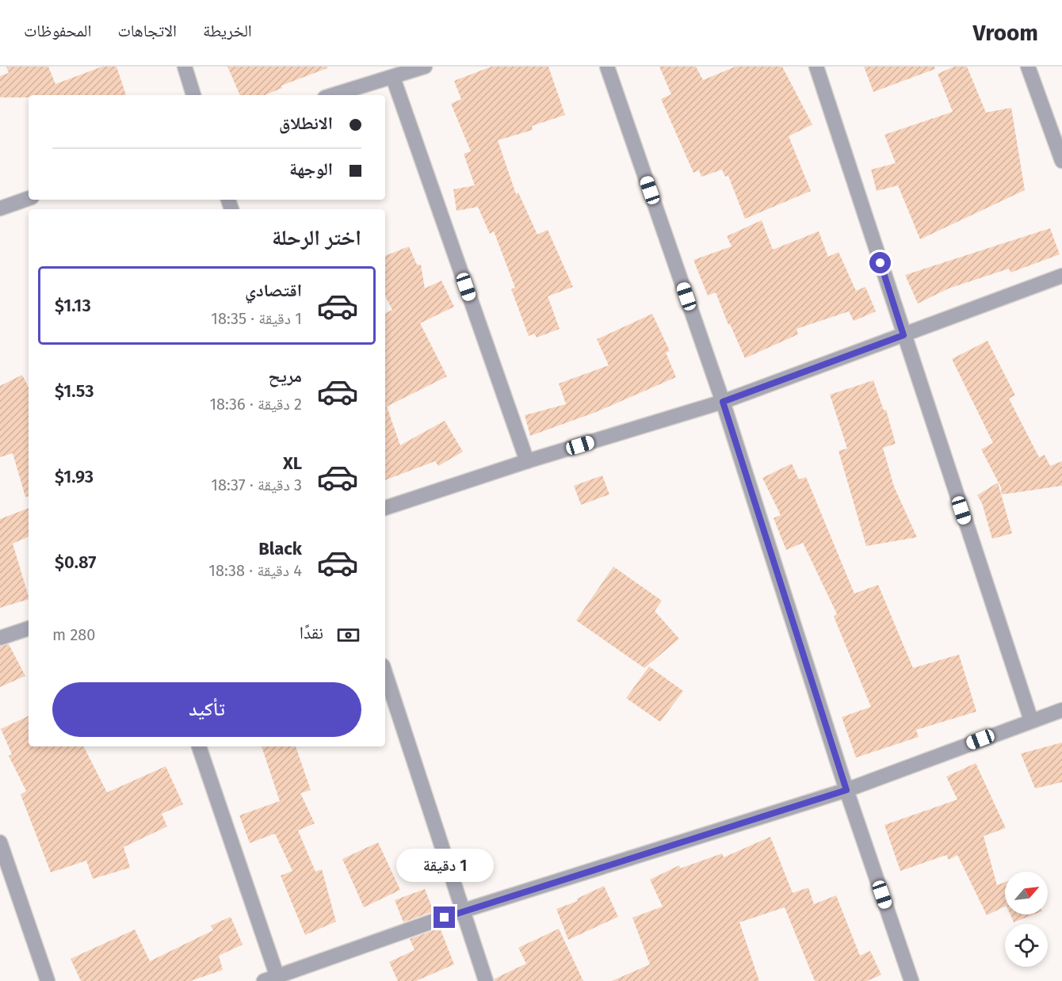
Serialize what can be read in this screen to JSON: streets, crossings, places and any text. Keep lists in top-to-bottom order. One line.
{"north":"top right","page":{"header":"Vroom","nav":["الخريطة","الاتجاهات","المحفوظات"],"banner":["الانطلاق","الوجهة"],"heading":"اختر الرحلة","list":[{"name":"اقتصادي","note":"1 دقيقة · 18:35","value":"$1.13"},{"name":"مريح","note":"2 دقيقة · 18:36","value":"$1.53"},{"name":"XL","note":"3 دقيقة · 18:37","value":"$1.93"},{"name":"Black","note":"4 دقيقة · 18:38","value":"$0.87"}],"pay":["نقدًا","280 m"],"buttons":"تأكيد","bubble":"1 دقيقة"}}
